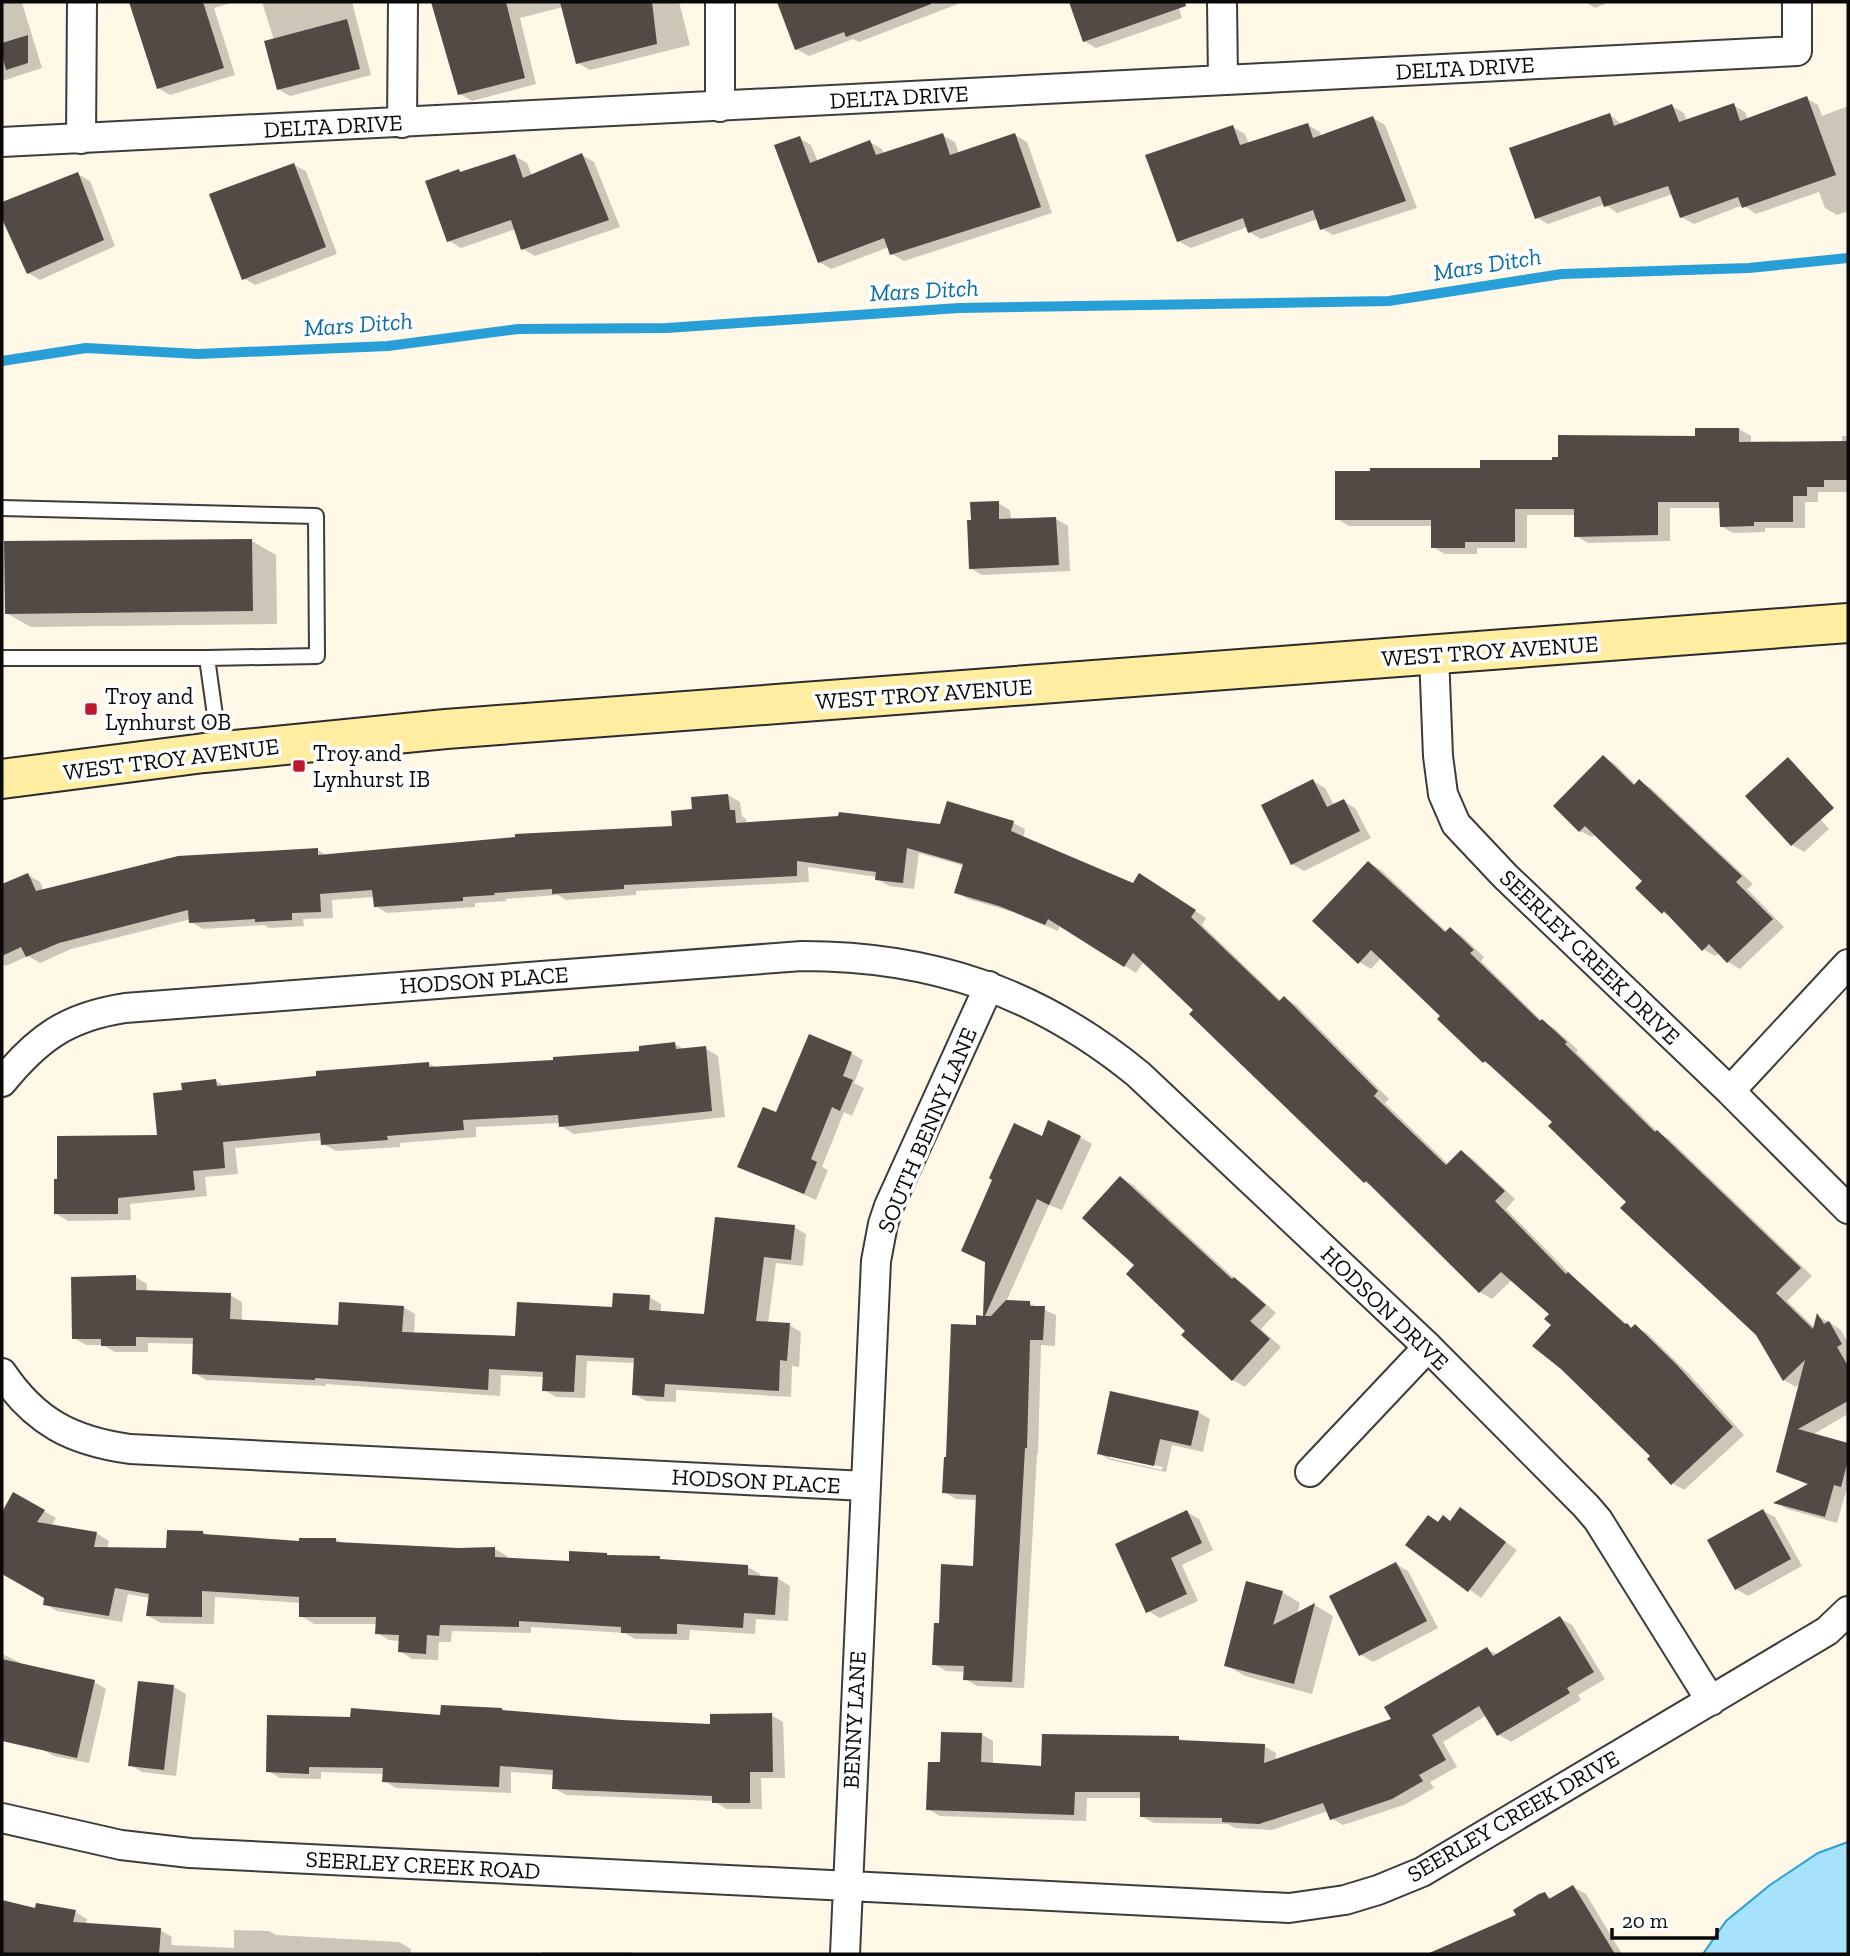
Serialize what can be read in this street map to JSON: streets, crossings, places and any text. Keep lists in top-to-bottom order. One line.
{"streets":{"street":["DELTA DRIVE","WEST TROY AVENUE","SEERLEY CREEK DRIVE","HODSON PLACE","SOUTH BENNY LANE","HODSON DRIVE","BENNY LANE","SEERLEY CREEK ROAD"]},"crossings":[["WEST TROY AVENUE","SEERLEY CREEK DRIVE"],["SEERLEY CREEK DRIVE","HODSON DRIVE"],["SEERLEY CREEK DRIVE","BENNY LANE"],["SEERLEY CREEK DRIVE","SEERLEY CREEK ROAD"],["HODSON PLACE","SOUTH BENNY LANE"],["HODSON PLACE","HODSON DRIVE"],["HODSON PLACE","BENNY LANE"],["SOUTH BENNY LANE","HODSON DRIVE"],["SOUTH BENNY LANE","BENNY LANE"],["BENNY LANE","SEERLEY CREEK ROAD"]],"water":["Mars Ditch"],"places":{"transit":["Troy and Lynhurst OB","Troy and Lynhurst IB"]},"scale_bar":"20 m"}
